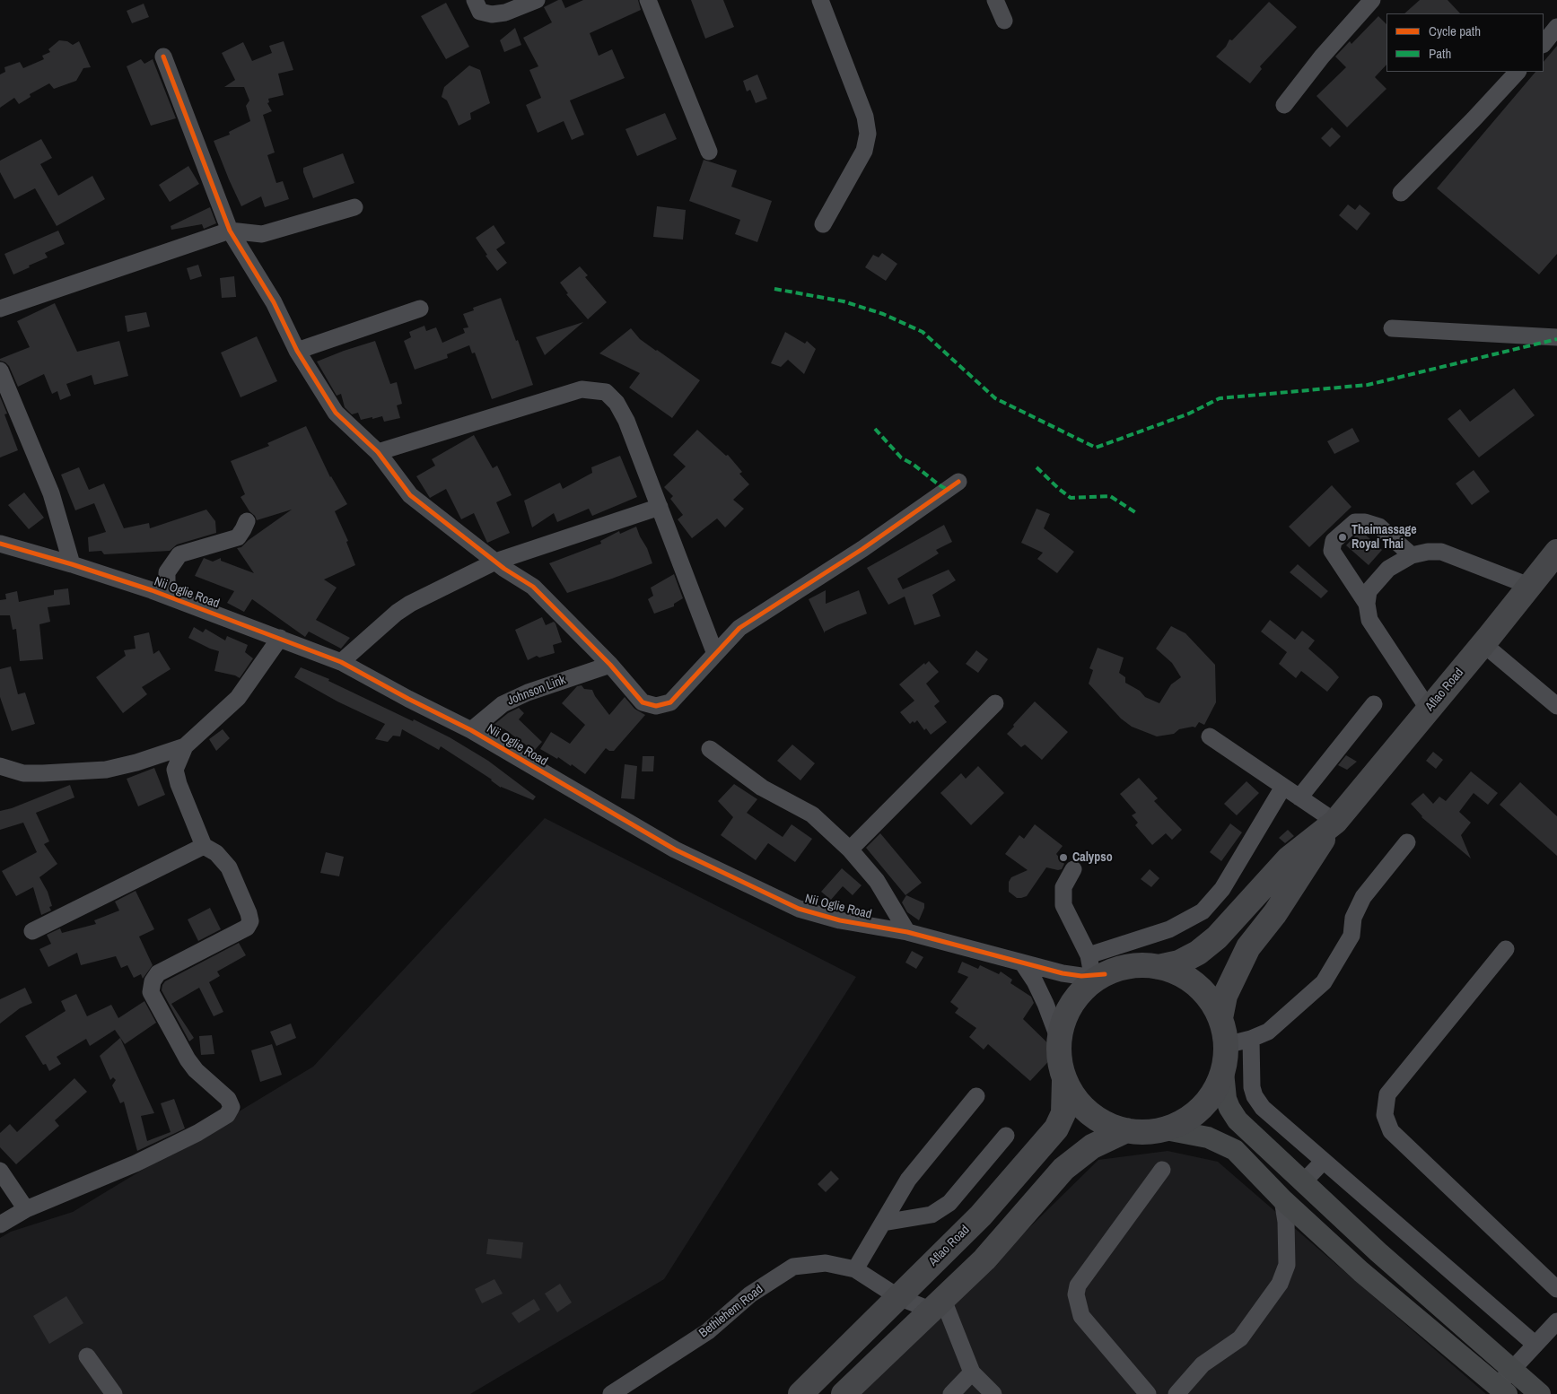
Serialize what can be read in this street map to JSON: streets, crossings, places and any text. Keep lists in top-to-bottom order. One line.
{"streets":{"highway":["Aflao Road"],"street":["Nii Oglie Road","Johnson Link","Bethlehem Road"]},"crossings":[["Nii Oglie Road","Johnson Link"],["Aflao Road","Bethlehem Road"]],"places":["Thaimassage Royal Thai","Calypso"],"legend":["Cycle path","Path"]}
